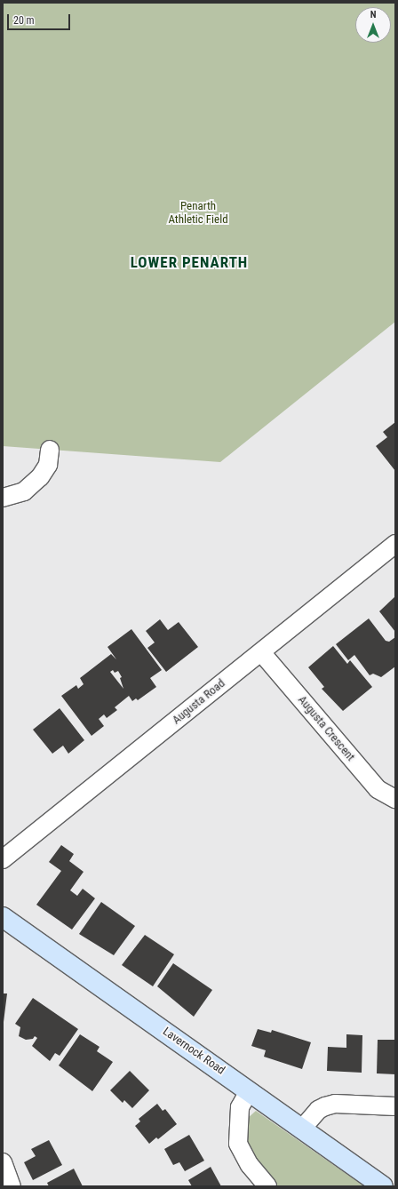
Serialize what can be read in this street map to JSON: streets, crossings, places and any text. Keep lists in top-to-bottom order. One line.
{"streets":{"main road":["Lavernock Road"],"street":["Augusta Road","Augusta Crescent"]},"crossings":[["Augusta Road","Augusta Crescent"]],"districts":["LOWER PENARTH"],"parks":["Penarth Athletic Field"],"scale_bar":"20 m","north":"top"}
